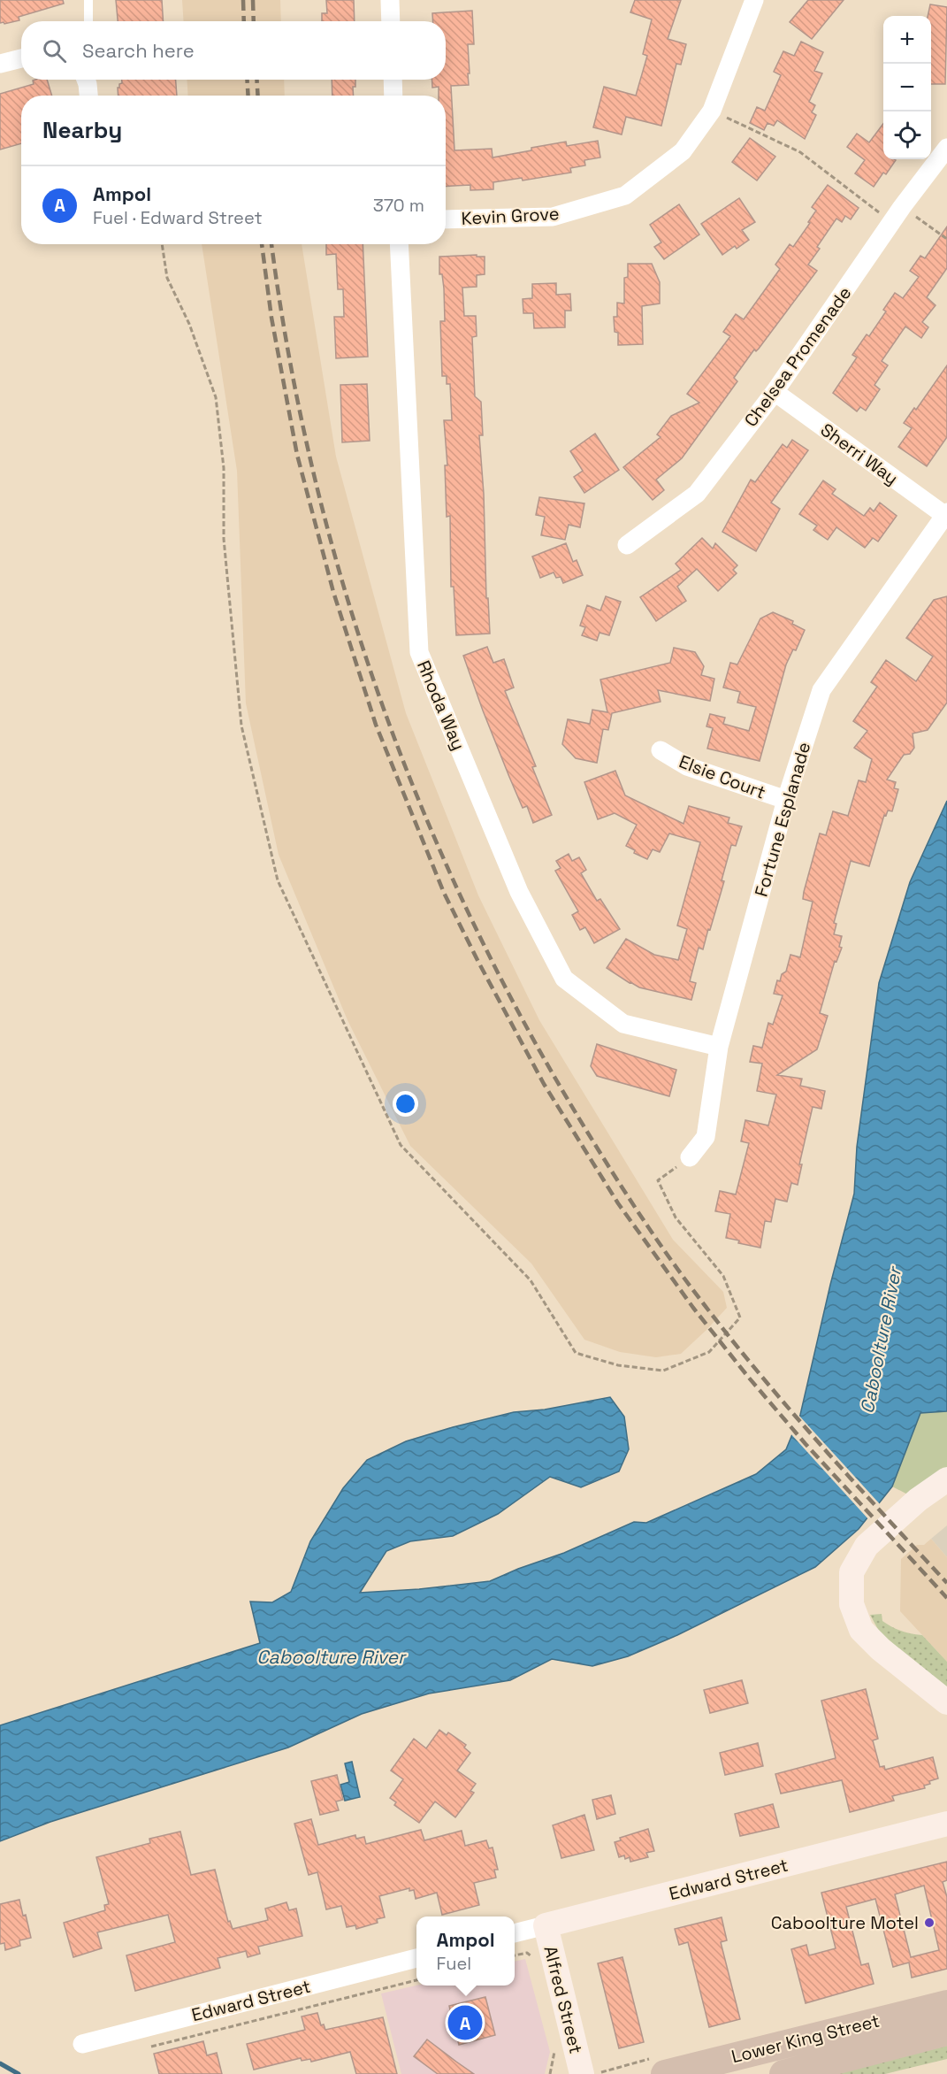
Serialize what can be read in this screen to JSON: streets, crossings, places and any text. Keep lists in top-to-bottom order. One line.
{"streets":{"main road":["Lower King Street"],"street":["Kevin Grove","Chelsea Promenade","Sherri Way","Rhoda Way","Elsie Court","Fortune Esplanade","Edward Street","Alfred Street"]},"crossings":[["Chelsea Promenade","Sherri Way"],["Sherri Way","Fortune Esplanade"],["Rhoda Way","Fortune Esplanade"],["Elsie Court","Fortune Esplanade"],["Edward Street","Alfred Street"]],"water":["Caboolture River"],"places":["Caboolture Motel"],"page":{"map_buttons":["+","−"],"search":"Search here","heading":"Nearby","list":[{"mark":"A","name":"Ampol","note":"Fuel · Edward Street","value":"370 m"}],"popup":["Ampol","Fuel"],"pins":"A"}}
